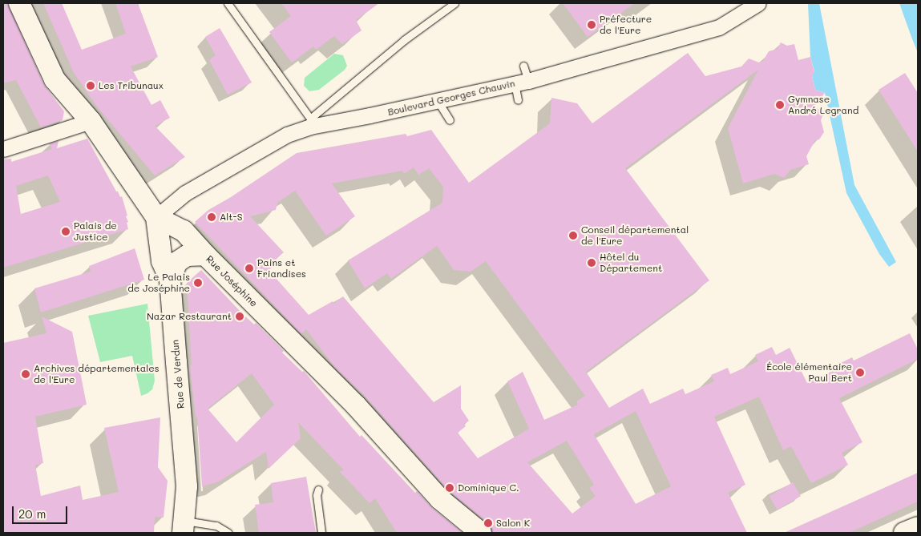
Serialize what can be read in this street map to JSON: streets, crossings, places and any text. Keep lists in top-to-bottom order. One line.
{"streets":{"main road":["Rue Joséphine","Rue de Verdun"],"street":["Boulevard Georges Chauvin"]},"crossings":[["Boulevard Georges Chauvin","Rue Joséphine"],["Boulevard Georges Chauvin","Rue de Verdun"],["Rue Joséphine","Rue de Verdun"]],"places":["Préfecture de l'Eure","Les Tribunaux","Gymnase André Legrand","Alt-S","Palais de Justice","Conseil départemental de l'Eure","Hôtel du Département","Pains et Friandises","Le Palais de Joséphine","Nazar Restaurant","École élémentaire Paul Bert","Archives départementales de l'Eure","Dominique C.","Salon K"],"scale_bar":"20 m"}
